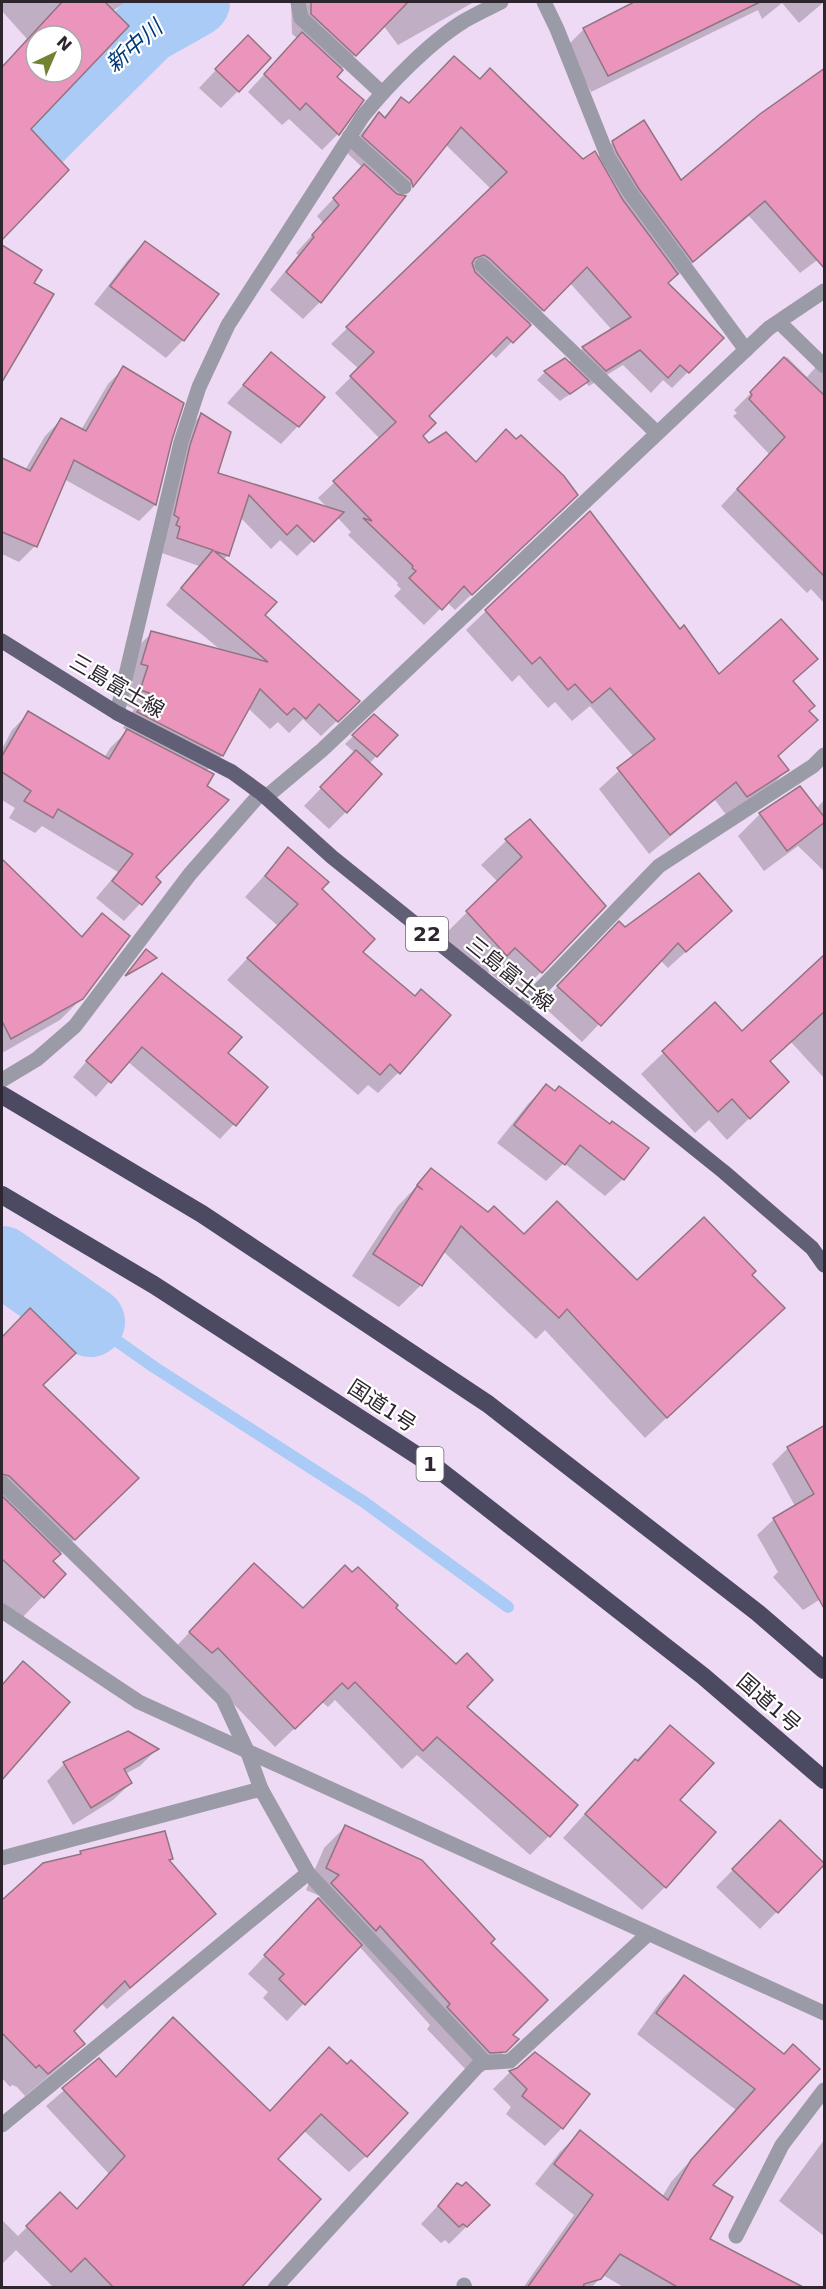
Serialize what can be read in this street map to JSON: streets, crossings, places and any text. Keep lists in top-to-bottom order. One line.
{"streets":{"highway":["国道1号","1"],"main road":["三島富士線","22"]},"water":["新中川"],"north":"top right"}
